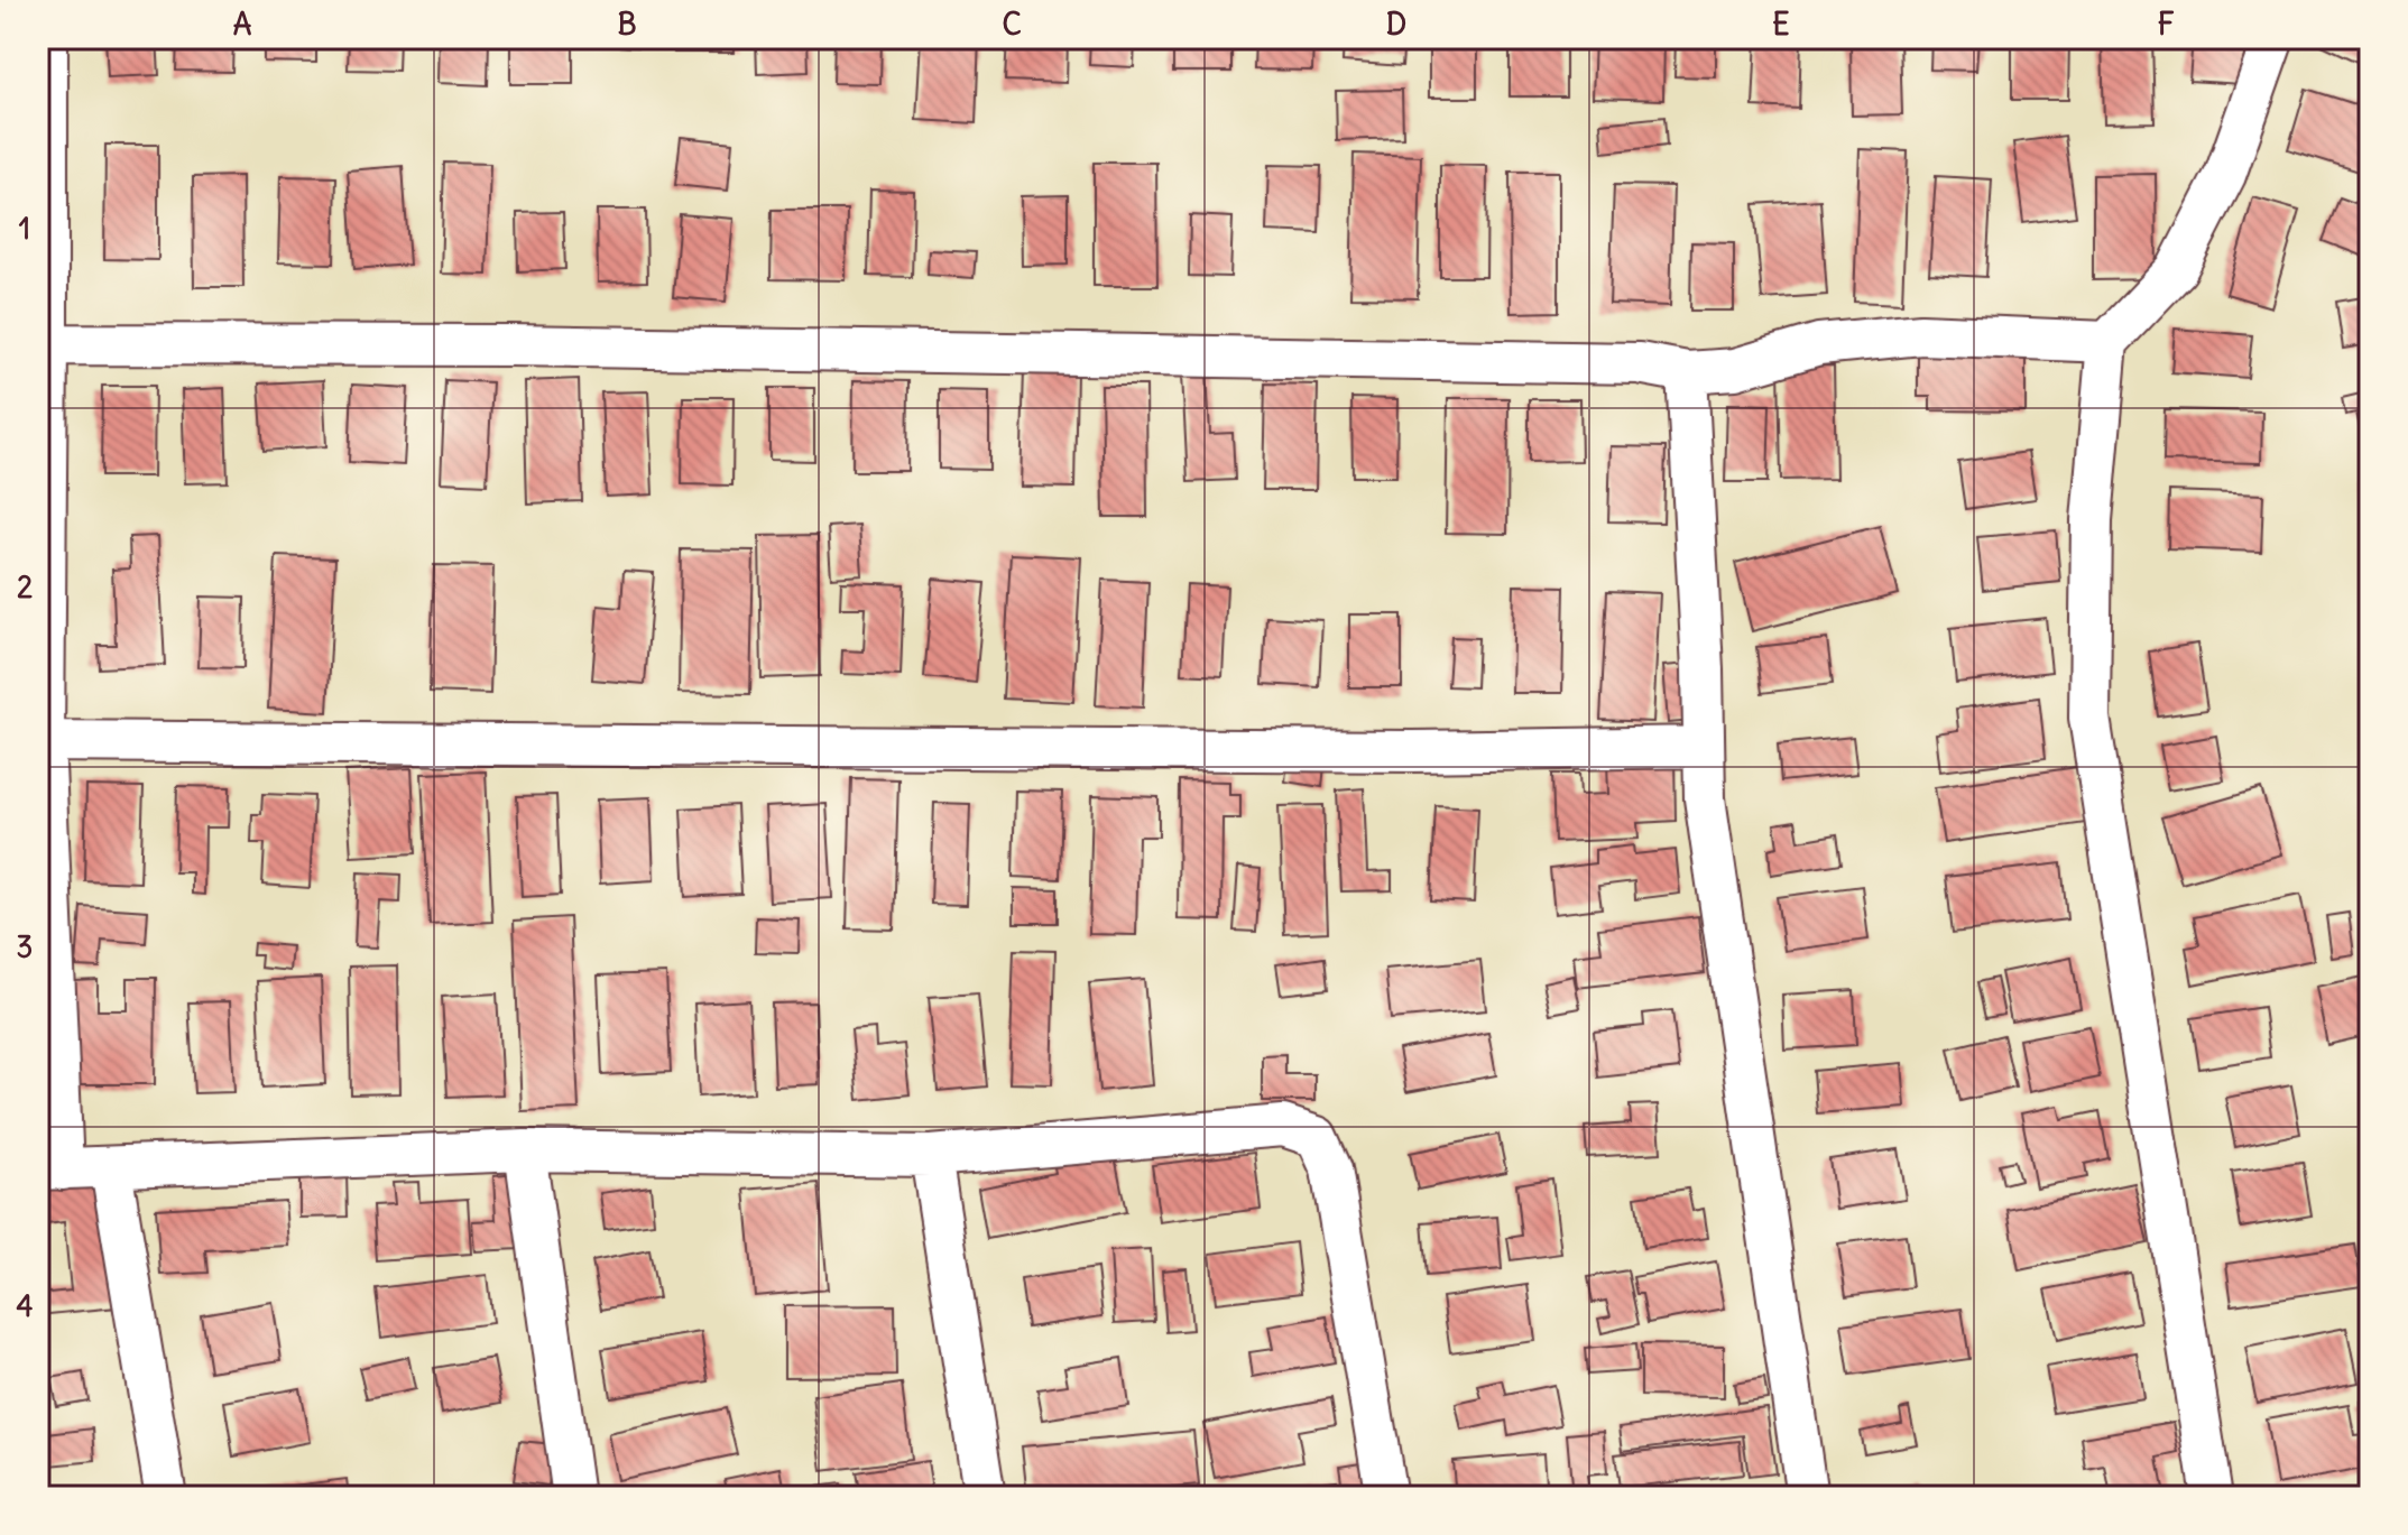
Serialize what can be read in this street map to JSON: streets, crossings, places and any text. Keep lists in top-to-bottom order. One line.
{"grid":{"columns":["A","B","C","D","E","F"],"rows":["1","2","3","4"]}}
